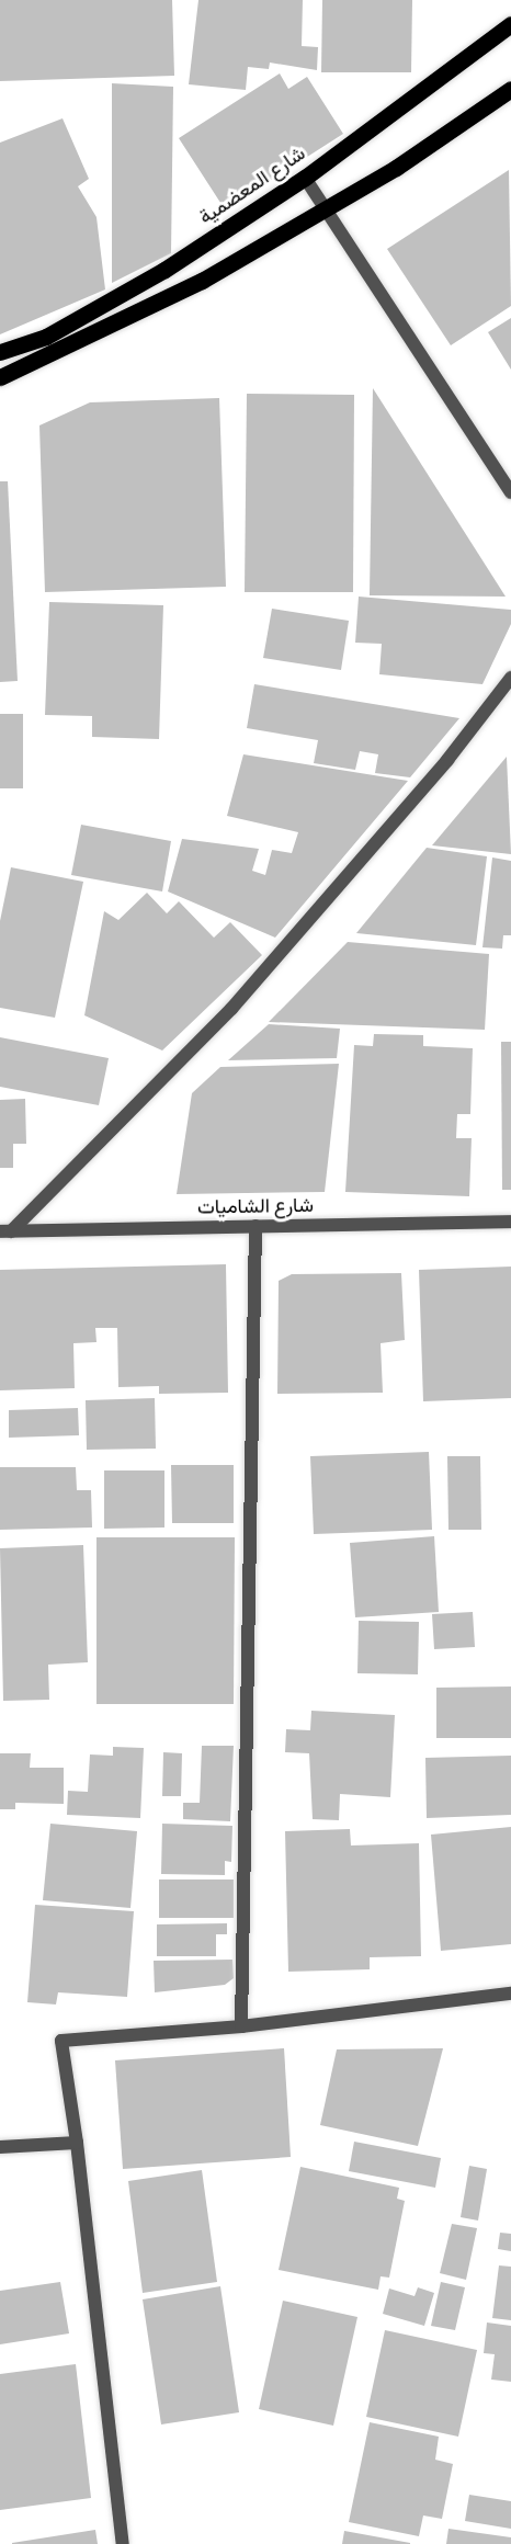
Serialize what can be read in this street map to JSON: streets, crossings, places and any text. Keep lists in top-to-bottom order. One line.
{"streets":{"main road":["شارع المعضمية"],"street":["شارع الشاميات"]}}
